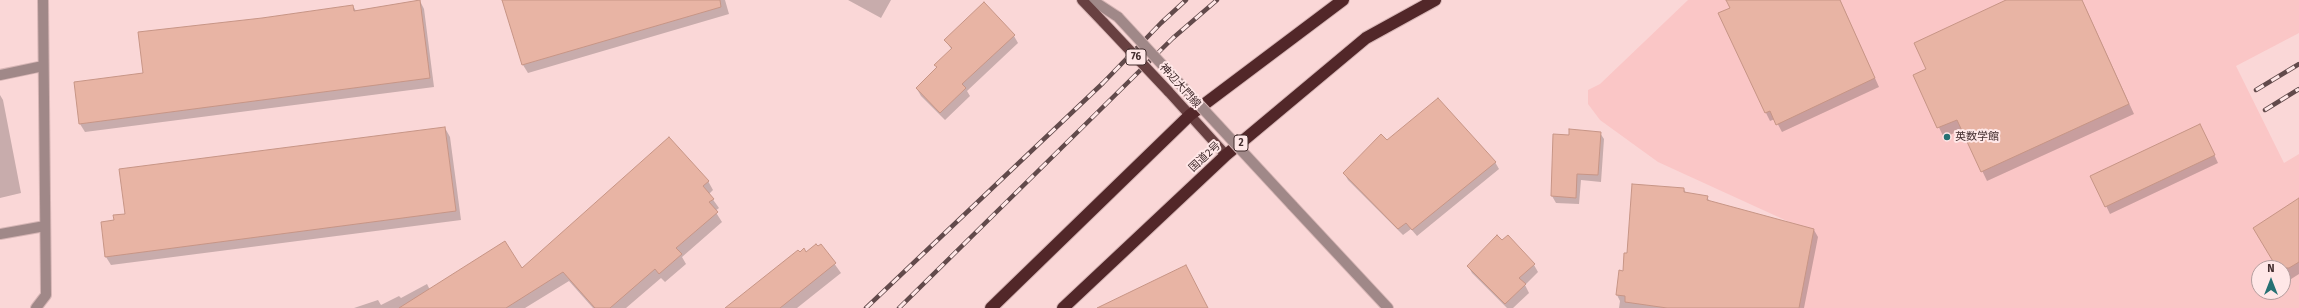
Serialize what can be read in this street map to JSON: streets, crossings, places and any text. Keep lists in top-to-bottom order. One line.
{"streets":{"highway":["2","国道2号"],"main road":["76","神辺大門線"]},"crossings":[["神辺大門線","国道2号"]],"places":["英数学館"],"north":"top"}
